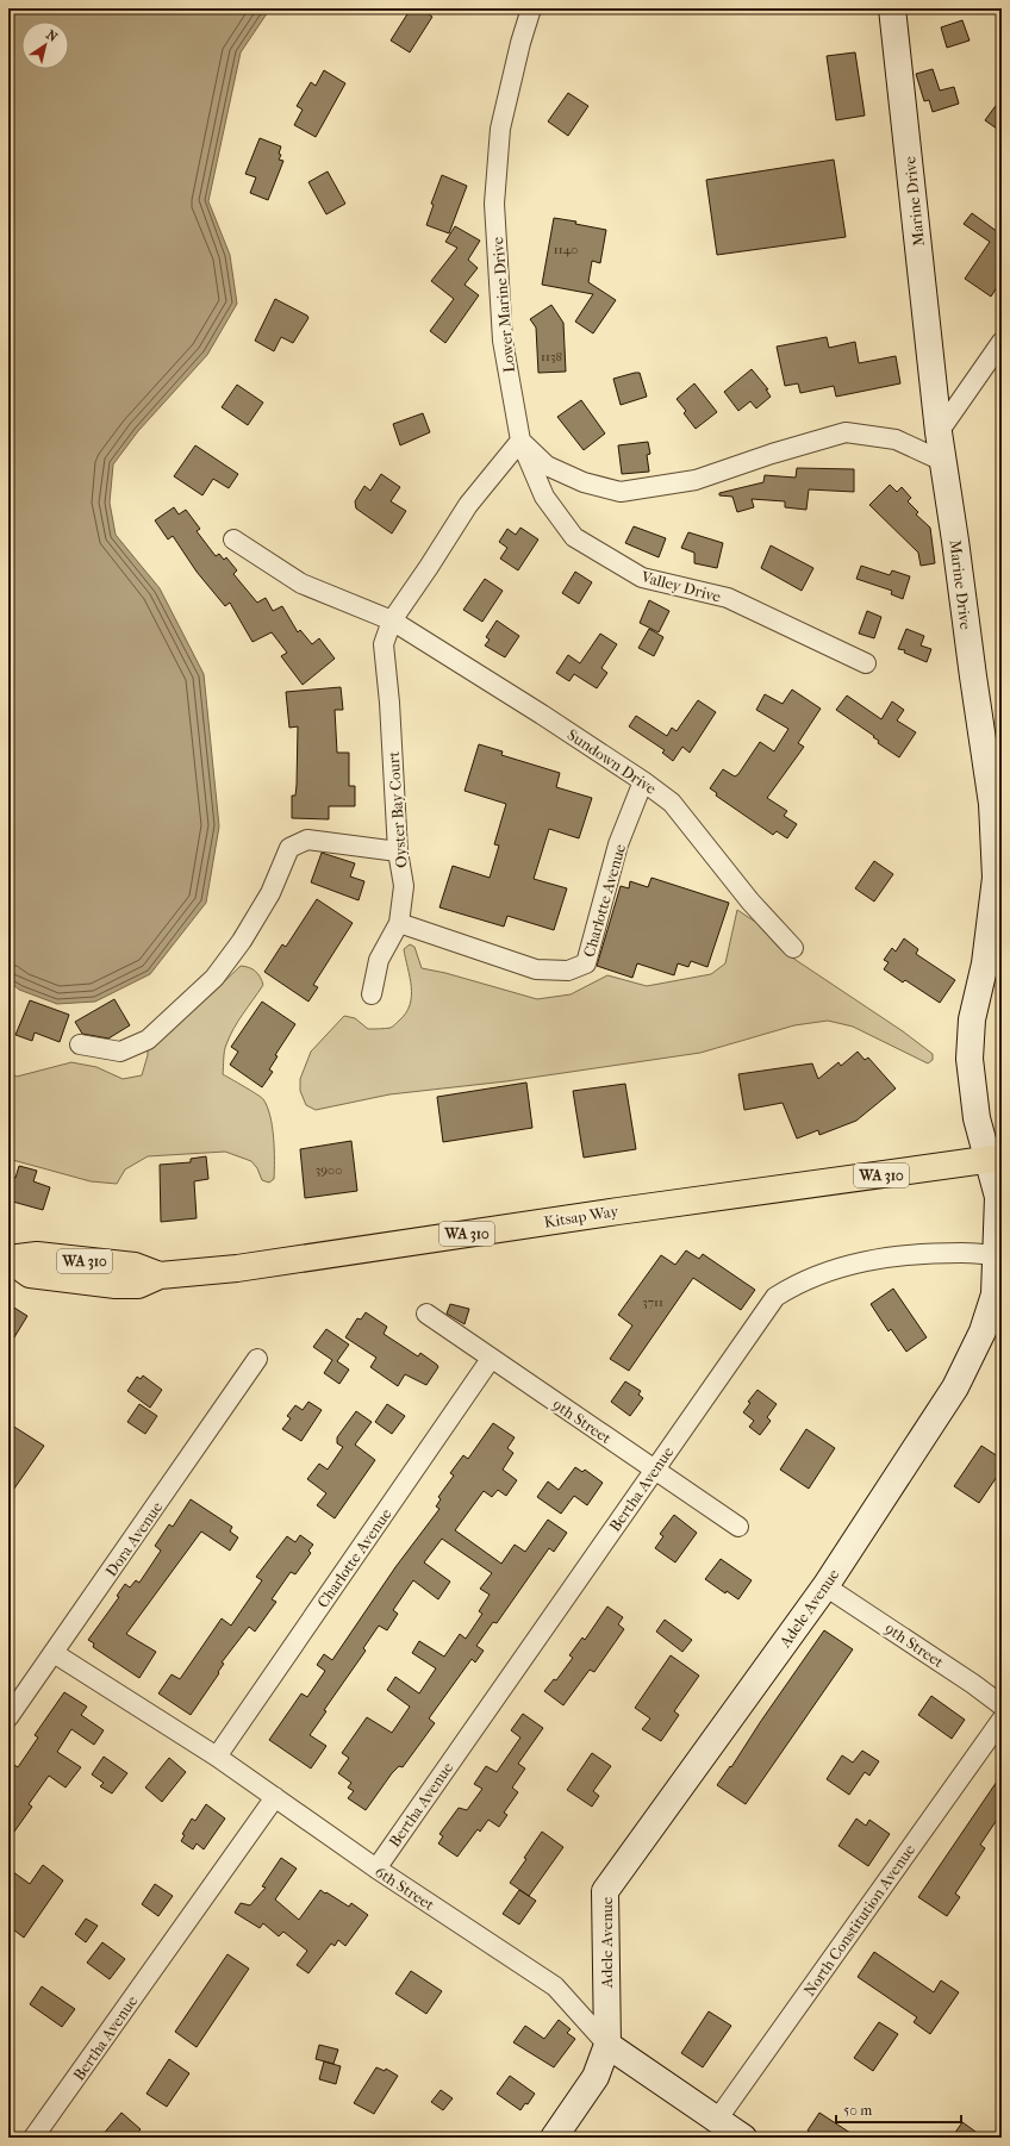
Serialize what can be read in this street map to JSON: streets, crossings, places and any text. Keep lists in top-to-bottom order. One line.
{"streets":{"main road":["WA 310","Kitsap Way"],"street":["Marine Drive","Lower Marine Drive","Valley Drive","Sundown Drive","Oyster Bay Court","Charlotte Avenue","9th Street","Bertha Avenue","Dora Avenue","Adele Avenue","6th Street","North Constitution Avenue"]},"crossings":[["Marine Drive","Kitsap Way"],["Marine Drive","Adele Avenue"],["Lower Marine Drive","Valley Drive"],["Sundown Drive","Oyster Bay Court"],["Sundown Drive","Charlotte Avenue"],["Oyster Bay Court","Charlotte Avenue"],["Charlotte Avenue","9th Street"],["Charlotte Avenue","6th Street"],["Kitsap Way","Adele Avenue"],["9th Street","Bertha Avenue"],["9th Street","Adele Avenue"],["Bertha Avenue","Adele Avenue"],["Bertha Avenue","6th Street"],["Dora Avenue","6th Street"],["Adele Avenue","6th Street"],["6th Street","North Constitution Avenue"]],"house_numbers":["1140","1138","3900","3711"],"scale_bar":"50 m","north":"top right"}
